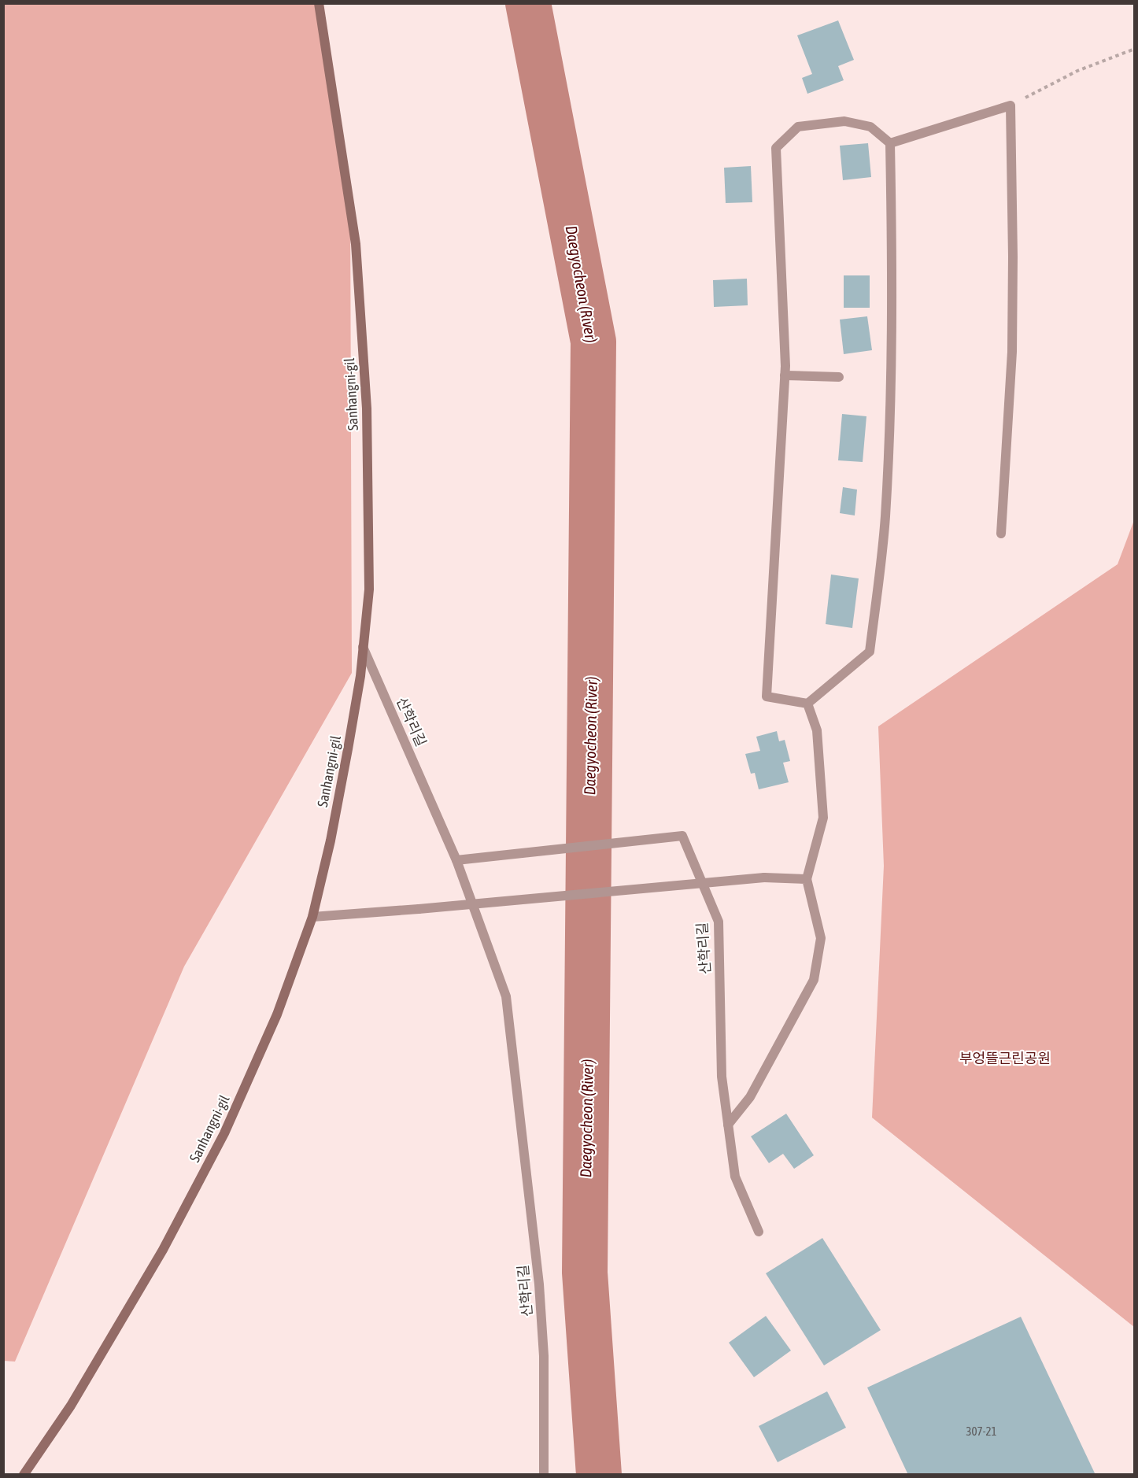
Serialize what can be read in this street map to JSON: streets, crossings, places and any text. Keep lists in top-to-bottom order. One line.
{"streets":{"main road":["Sanhangni-gil"],"street":["산학리길"]},"crossings":[["Sanhangni-gil","산학리길"]],"water":["Daegyocheon (River)"],"parks":["부엉뜰근린공원"],"house_numbers":["307-21"]}
